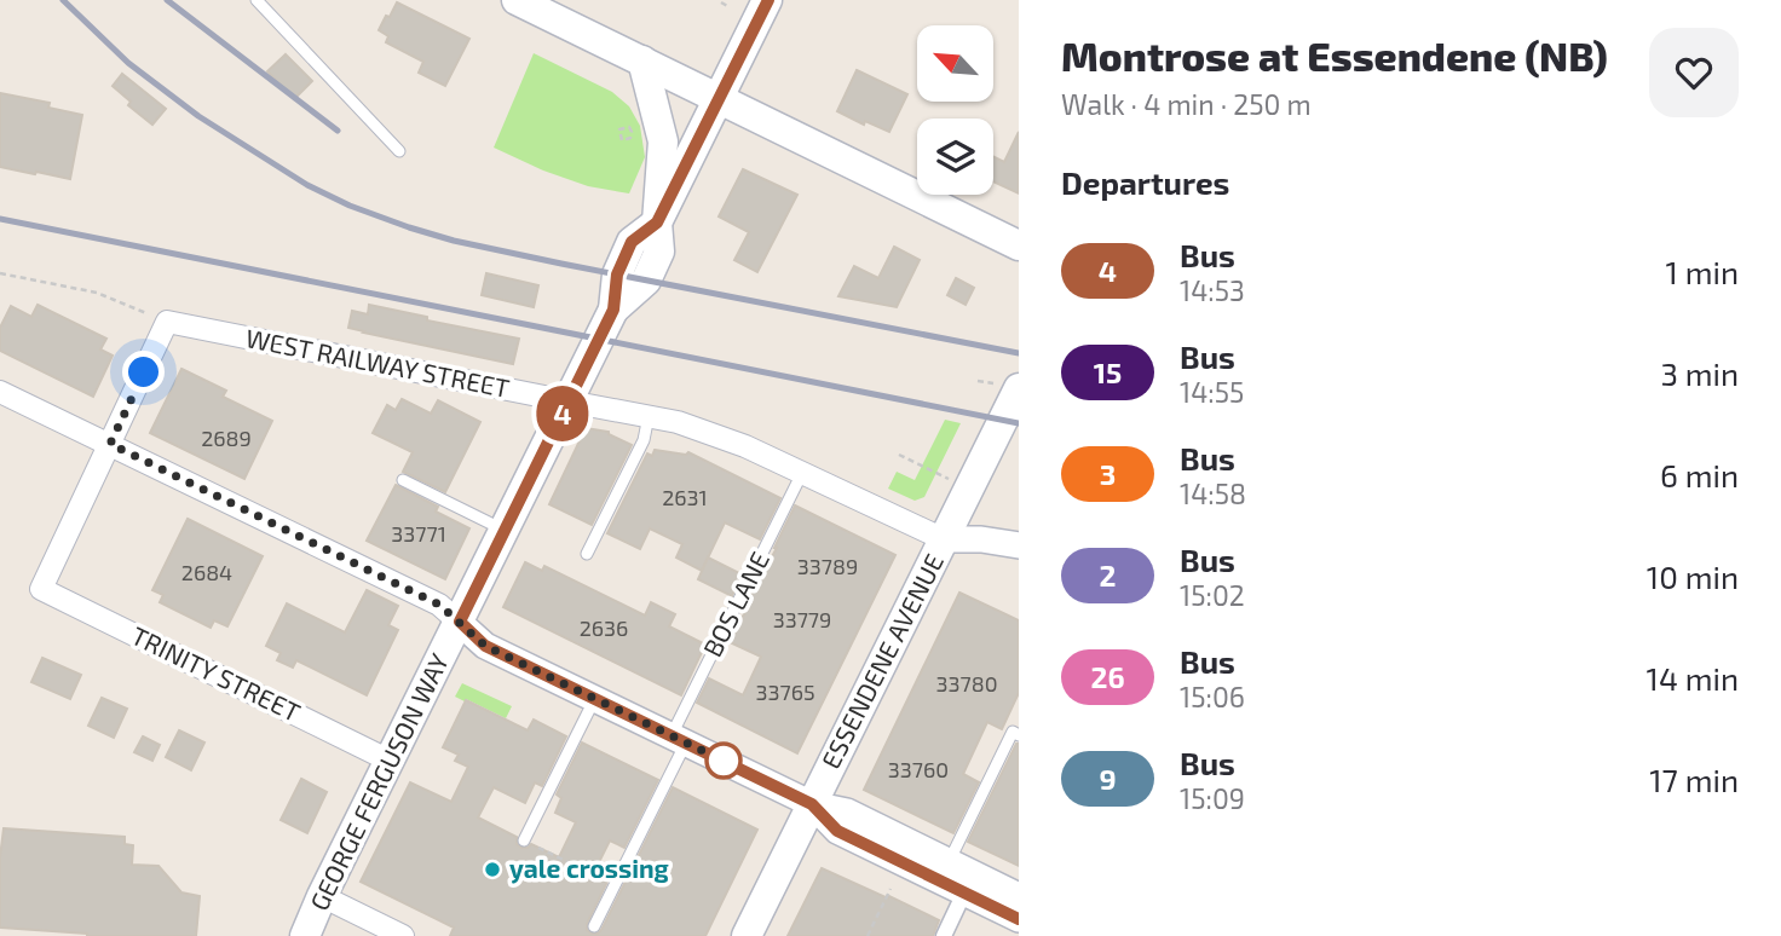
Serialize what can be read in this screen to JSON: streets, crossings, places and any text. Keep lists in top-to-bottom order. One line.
{"streets":{"main road":["ESSENDENE AVENUE","GEORGE FERGUSON WAY"],"street":["WEST RAILWAY STREET","TRINITY STREET"],"lane":["BOS LANE"]},"crossings":[["WEST RAILWAY STREET","BOS LANE"],["WEST RAILWAY STREET","ESSENDENE AVENUE"],["WEST RAILWAY STREET","GEORGE FERGUSON WAY"],["TRINITY STREET","GEORGE FERGUSON WAY"]],"places":["yale crossing"],"lines":["bus line 4"],"house_numbers":["2689","2631","33771","33789","2684","33779","2636","33780","33765","33760"],"north":"top left","page":{"on_map":"4","heading":[["Montrose at Essendene (NB)","Walk · 4 min · 250 m"],"Departures"],"list":[{"mark":"4","name":"Bus","note":"14:53","value":"1 min"},{"mark":"15","name":"Bus","note":"14:55","value":"3 min"},{"mark":"3","name":"Bus","note":"14:58","value":"6 min"},{"mark":"2","name":"Bus","note":"15:02","value":"10 min"},{"mark":"26","name":"Bus","note":"15:06","value":"14 min"},{"mark":"9","name":"Bus","note":"15:09","value":"17 min"}]}}
